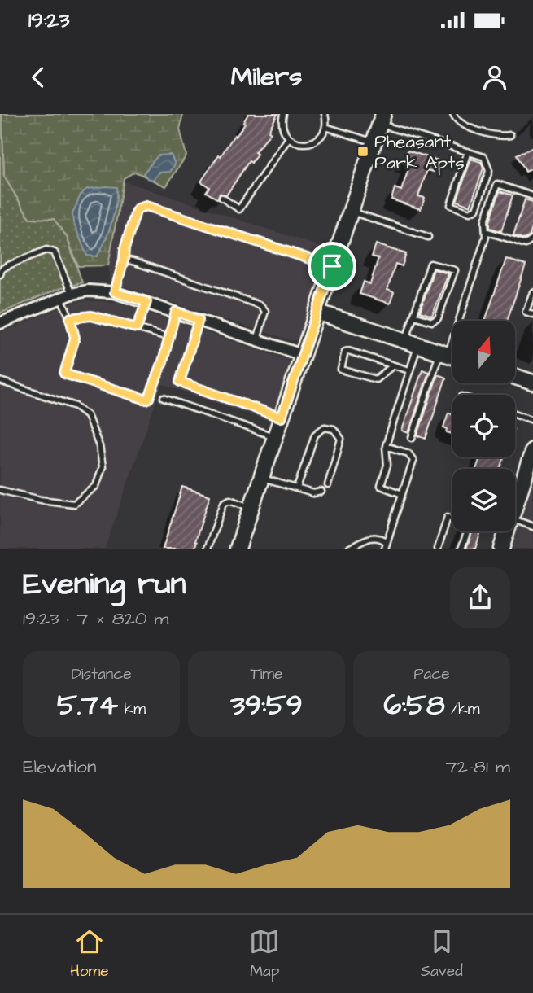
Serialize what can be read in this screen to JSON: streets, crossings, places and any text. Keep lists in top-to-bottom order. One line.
{"places":{"transit":["Pheasant Park Apts"]},"north":"top","page":{"status":"19:23","header":"Milers","heading":["Evening run","19:23 · 7 × 820 m"],"stats":[["Distance","5.74 km"],["Time","39:59"],["Pace","6:58 /km"]],"chart":["Elevation","72–81 m"],"tabs":["Home","Map","Saved"]}}
